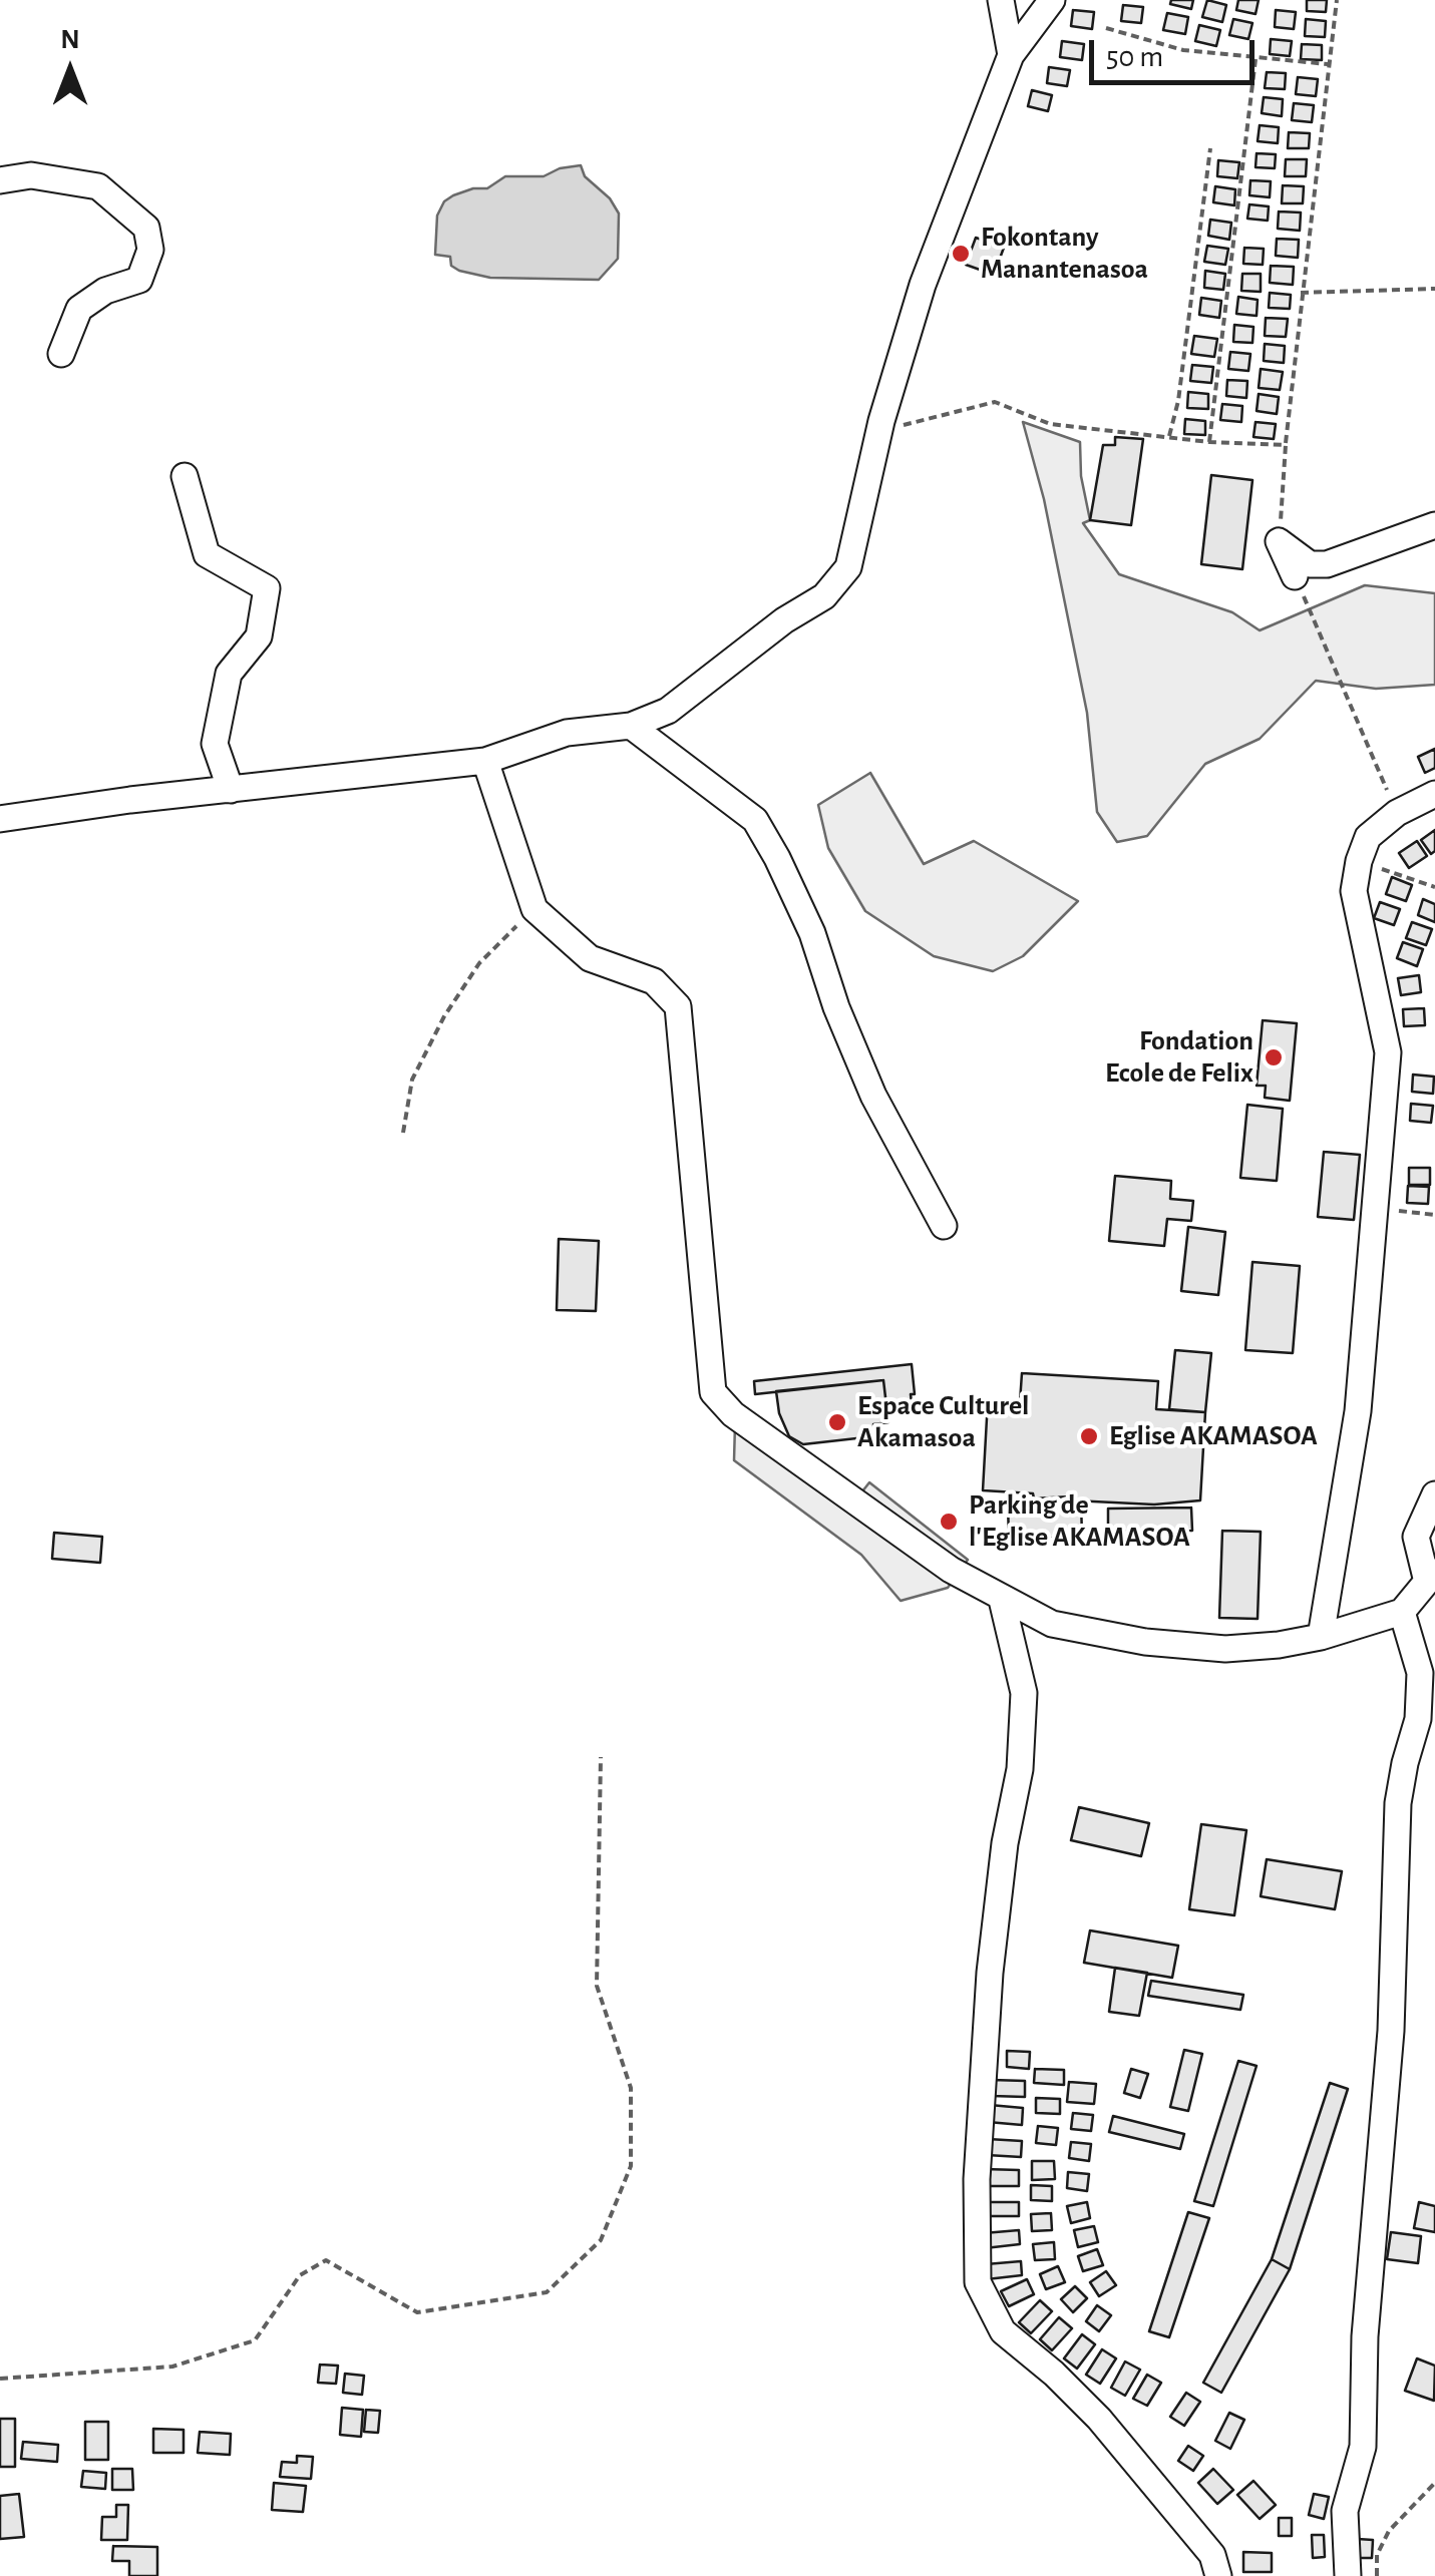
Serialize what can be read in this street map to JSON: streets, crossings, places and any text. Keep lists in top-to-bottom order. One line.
{"places":["Fokontany Manantenasoa","Fondation Ecole de Felix","Espace Culturel Akamasoa","Eglise AKAMASOA","Parking de l'Eglise AKAMASOA"],"scale_bar":"50 m","north":"top"}
